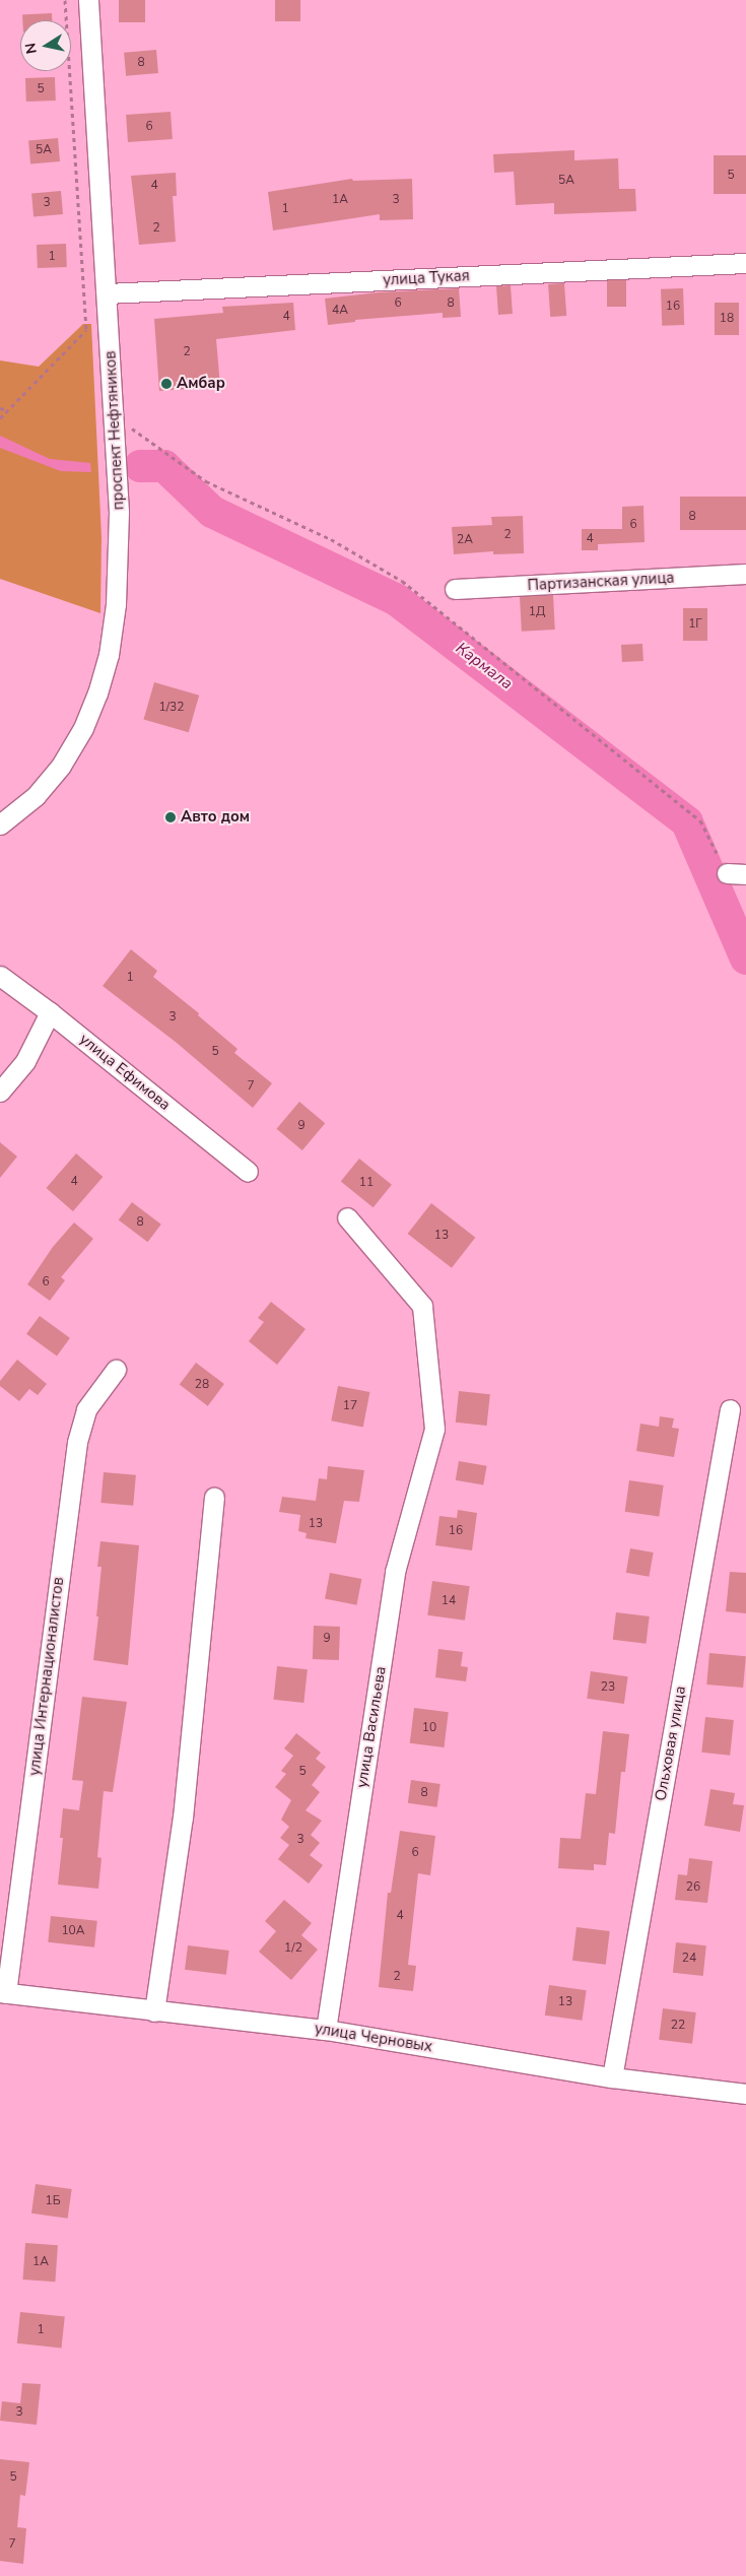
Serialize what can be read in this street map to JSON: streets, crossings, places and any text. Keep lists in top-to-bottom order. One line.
{"streets":{"street":["улица Тукая","проспект Нефтяников","Партизанская улица","улица Ефимова","улица Интернационалистов","улица Васильева","Ольховая улица","улица Черновых"]},"crossings":[["улица Тукая","проспект Нефтяников"],["улица Интернационалистов","улица Черновых"],["улица Васильева","улица Черновых"],["Ольховая улица","улица Черновых"]],"water":["Кармала"],"places":["Амбар","Авто дом"],"house_numbers":["8","5","6","5А","5","5А","4","1А","3","3","1","2","1","6","8","16","4А","4","18","2","8","6","2","4","2А","1Д","1Г","1/32","1","3","5","7","9","4","11","8","13","6","28","17","13","16","14","9","23","10","5","8","3","6","26","4","10А","1/2","24","2","13","22","1Б","1А","1","3","5","7"],"north":"left"}
